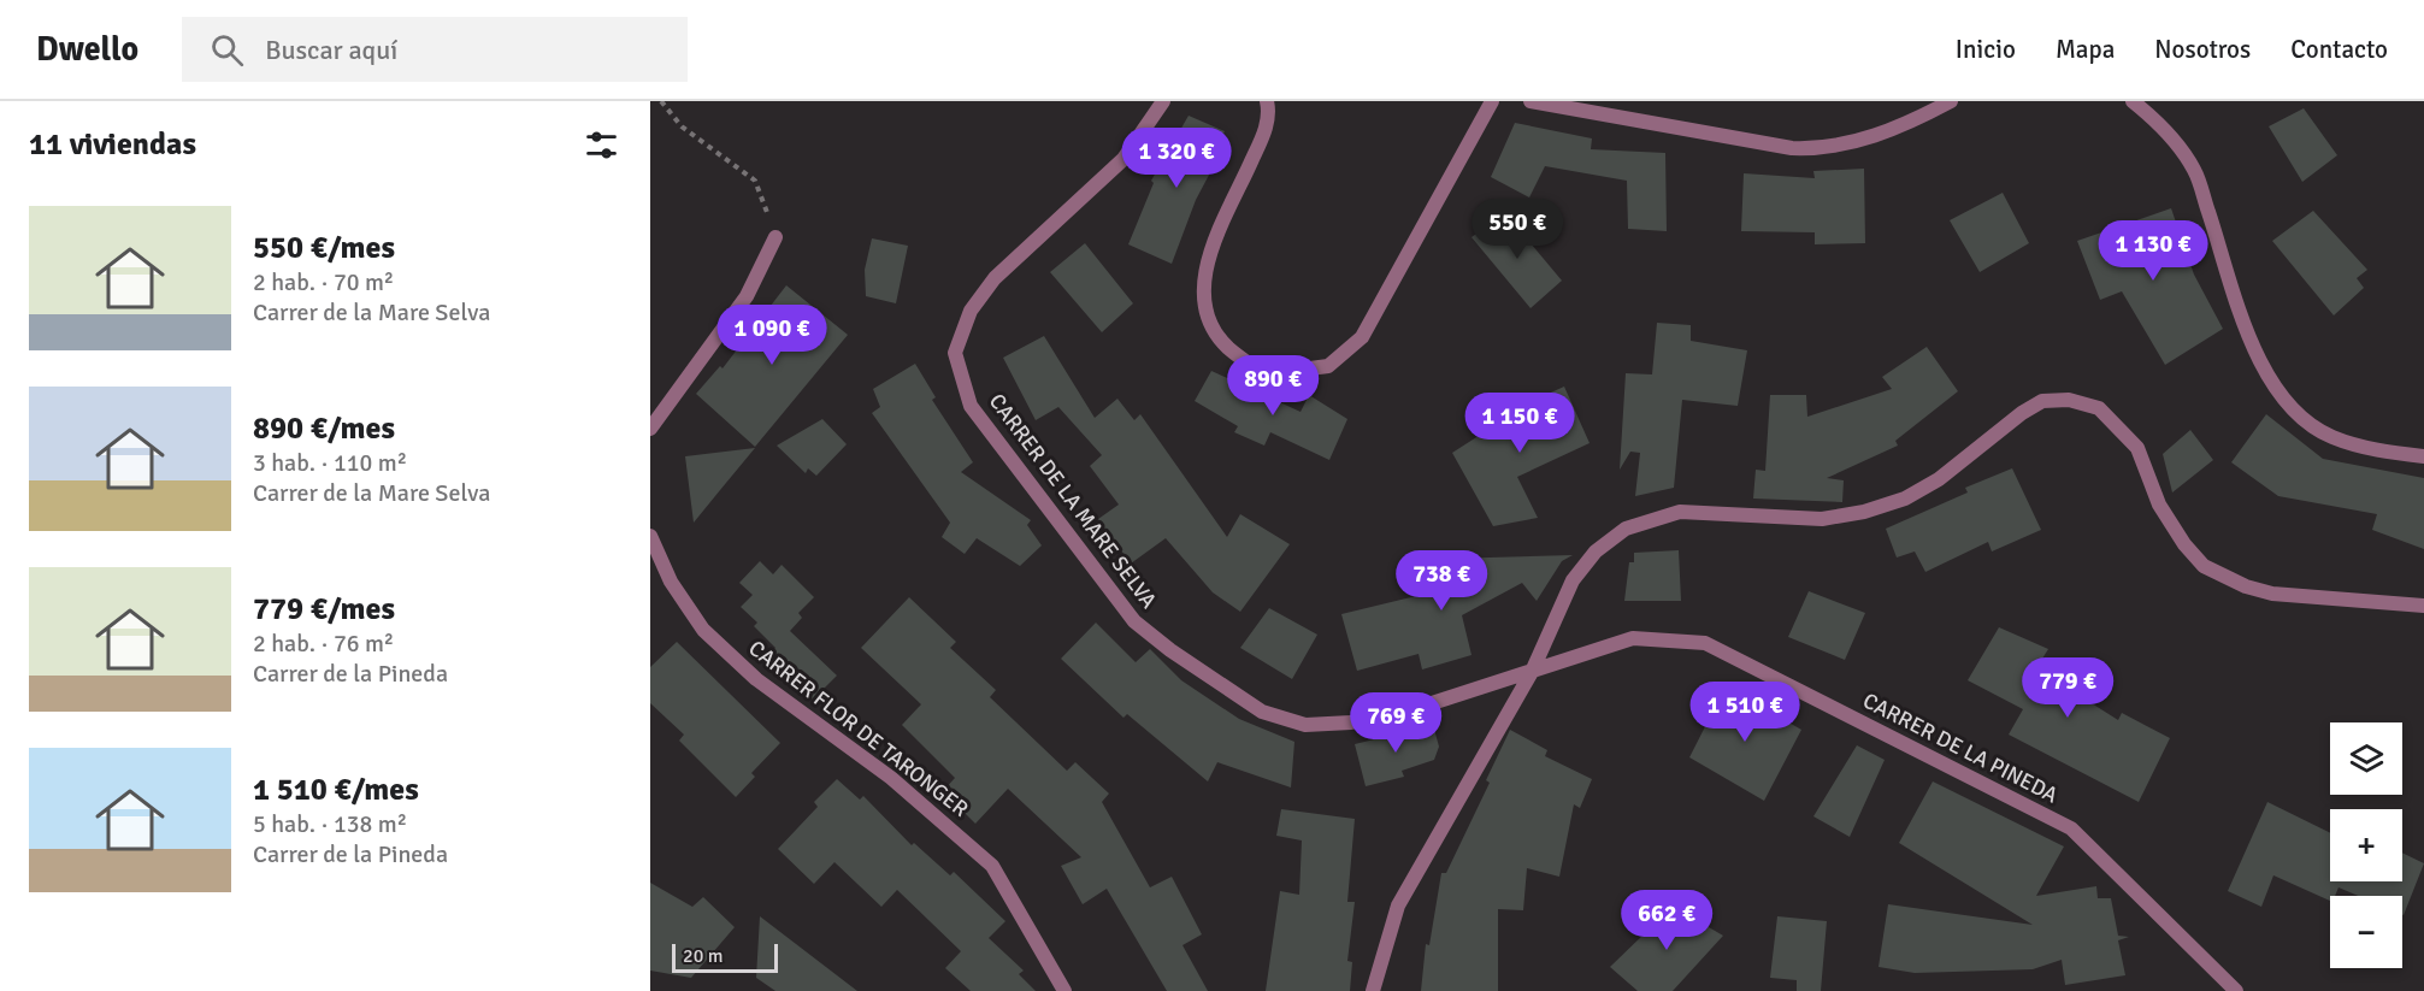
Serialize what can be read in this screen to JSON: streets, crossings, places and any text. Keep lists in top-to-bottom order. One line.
{"streets":{"street":["CARRER DE LA MARE SELVA","CARRER FLOR DE TARONGER","CARRER DE LA PINEDA"]},"crossings":[["CARRER DE LA MARE SELVA","CARRER DE LA PINEDA"]],"scale_bar":"20 m","page":{"header":"Dwello","search":"Buscar aquí","nav":["Inicio","Mapa","Nosotros","Contacto"],"heading":"11 viviendas","price":["1 320 €","550 €","1 130 €","1 090 €","890 €","1 150 €","738 €","779 €","1 510 €","769 €","662 €"],"list":[{"name":"550 €/mes","note":"2 hab. · 70 m² · Carrer de la Mare Selva"},{"name":"890 €/mes","note":"3 hab. · 110 m² · Carrer de la Mare Selva"},{"name":"779 €/mes","note":"2 hab. · 76 m² · Carrer de la Pineda"},{"name":"1 510 €/mes","note":"5 hab. · 138 m² · Carrer de la Pineda"}],"map_buttons":["+","−"],"scale":"20 m"}}
